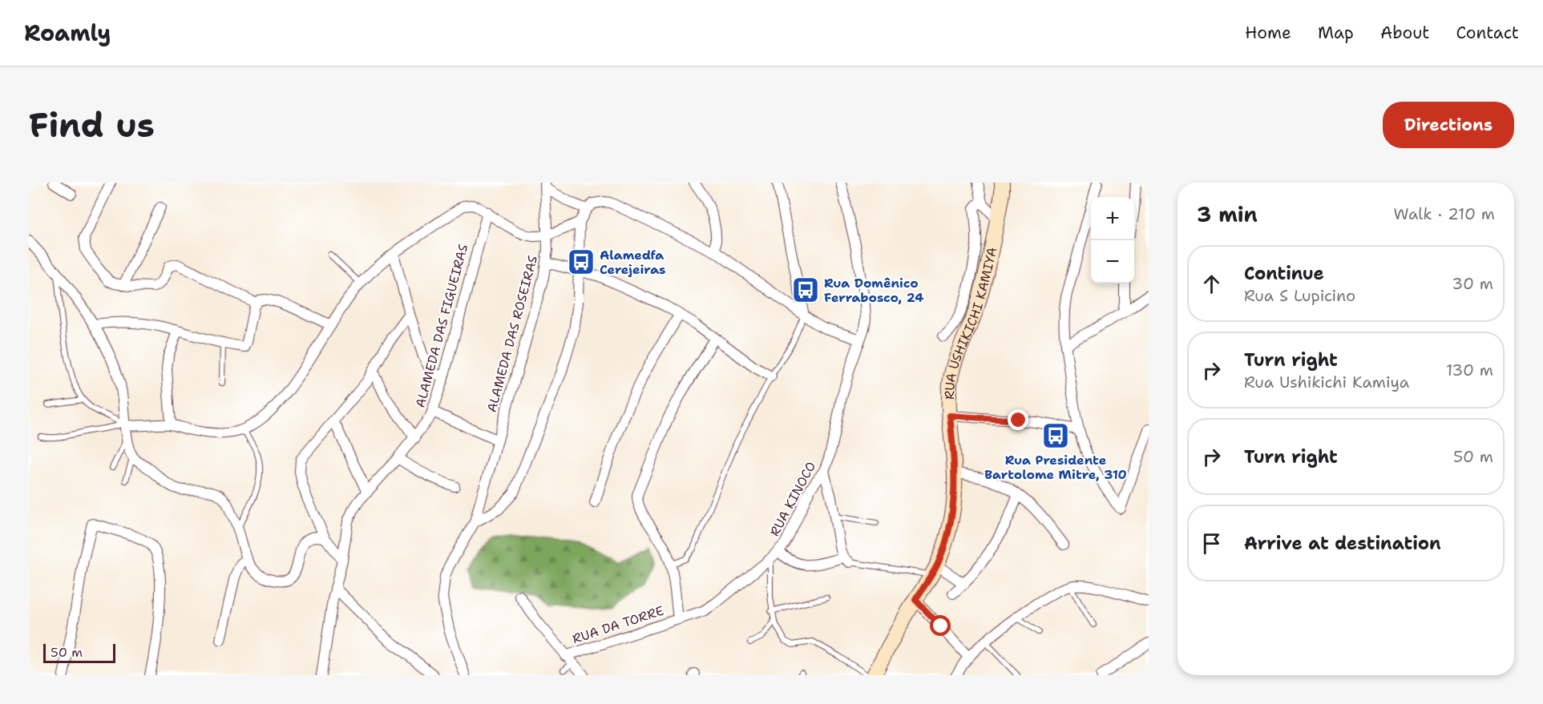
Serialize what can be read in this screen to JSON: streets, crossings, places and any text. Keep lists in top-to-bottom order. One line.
{"streets":{"main road":["RUA USHIKICHI KAMIYA"],"street":["ALAMEDA DAS FIGUEIRAS","ALAMEDA DAS ROSEIRAS","RUA KINOCO","RUA DA TORRE"]},"crossings":[["RUA KINOCO","RUA DA TORRE"]],"places":{"bus stop":["Alamedfa Cerejeiras","Rua Domênico Ferrabosco, 24","Rua Presidente Bartolome Mitre, 310"]},"scale_bar":"50 m","page":{"header":"Roamly","nav":["Home","Map","About","Contact"],"buttons":"Directions","title":"Find us","heading":["3 min","Walk · 210 m"],"map_buttons":["+","−"],"list":[["Continue","Rua S Lupicino","30 m"],["Turn right","Rua Ushikichi Kamiya","130 m"],["Turn right","50 m"],"Arrive at destination"],"scale":"50 m"}}
